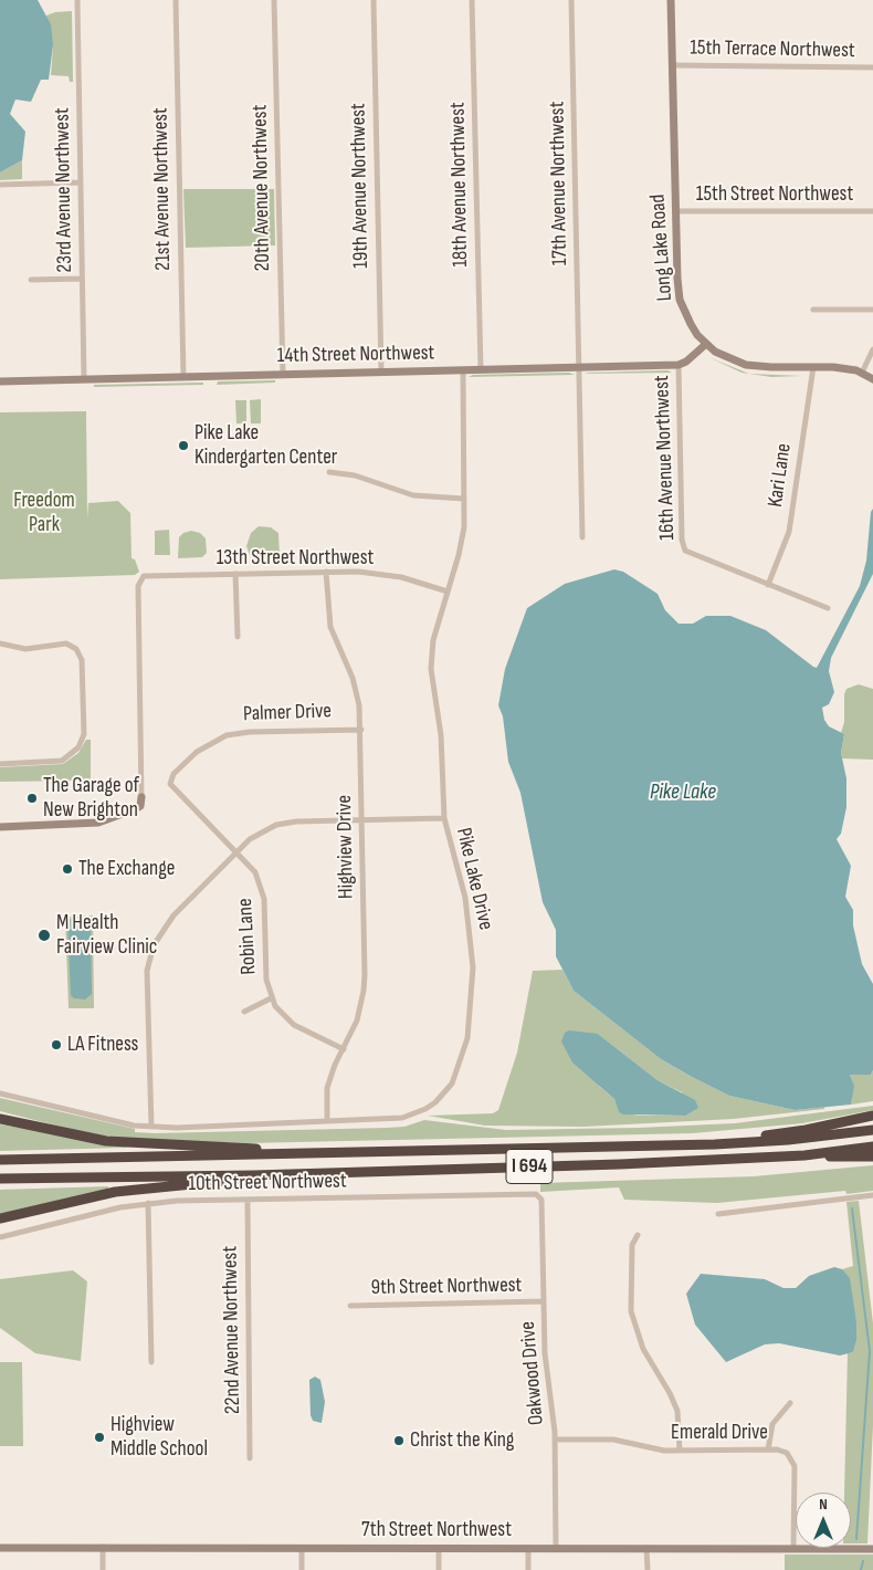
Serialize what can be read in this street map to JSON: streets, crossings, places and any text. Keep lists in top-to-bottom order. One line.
{"streets":{"highway":["I 694"],"street":["15th Terrace Northwest","17th Avenue Northwest","18th Avenue Northwest","19th Avenue Northwest","20th Avenue Northwest","21st Avenue Northwest","23rd Avenue Northwest","15th Street Northwest","Long Lake Road","14th Street Northwest","16th Avenue Northwest","Kari Lane","13th Street Northwest","Palmer Drive","Highview Drive","Pike Lake Drive","Robin Lane","10th Street Northwest","9th Street Northwest","22nd Avenue Northwest","Oakwood Drive","Emerald Drive","7th Street Northwest"]},"crossings":[["15th Terrace Northwest","Long Lake Road"],["17th Avenue Northwest","14th Street Northwest"],["18th Avenue Northwest","14th Street Northwest"],["19th Avenue Northwest","14th Street Northwest"],["20th Avenue Northwest","14th Street Northwest"],["21st Avenue Northwest","14th Street Northwest"],["23rd Avenue Northwest","14th Street Northwest"],["15th Street Northwest","Long Lake Road"],["Long Lake Road","Kari Lane"],["14th Street Northwest","16th Avenue Northwest"],["14th Street Northwest","Pike Lake Drive"],["16th Avenue Northwest","Kari Lane"],["13th Street Northwest","Highview Drive"],["13th Street Northwest","Pike Lake Drive"],["Palmer Drive","Highview Drive"],["Palmer Drive","Robin Lane"],["Highview Drive","Pike Lake Drive"],["Highview Drive","Robin Lane"],["10th Street Northwest","22nd Avenue Northwest"],["10th Street Northwest","Oakwood Drive"],["9th Street Northwest","Oakwood Drive"],["Oakwood Drive","Emerald Drive"],["Oakwood Drive","7th Street Northwest"],["Emerald Drive","7th Street Northwest"]],"water":["Pike Lake"],"parks":["Freedom Park"],"places":["Pike Lake Kindergarten Center","The Garage of New Brighton","The Exchange","M Health Fairview Clinic","LA Fitness","Highview Middle School","Christ the King"],"north":"top"}
